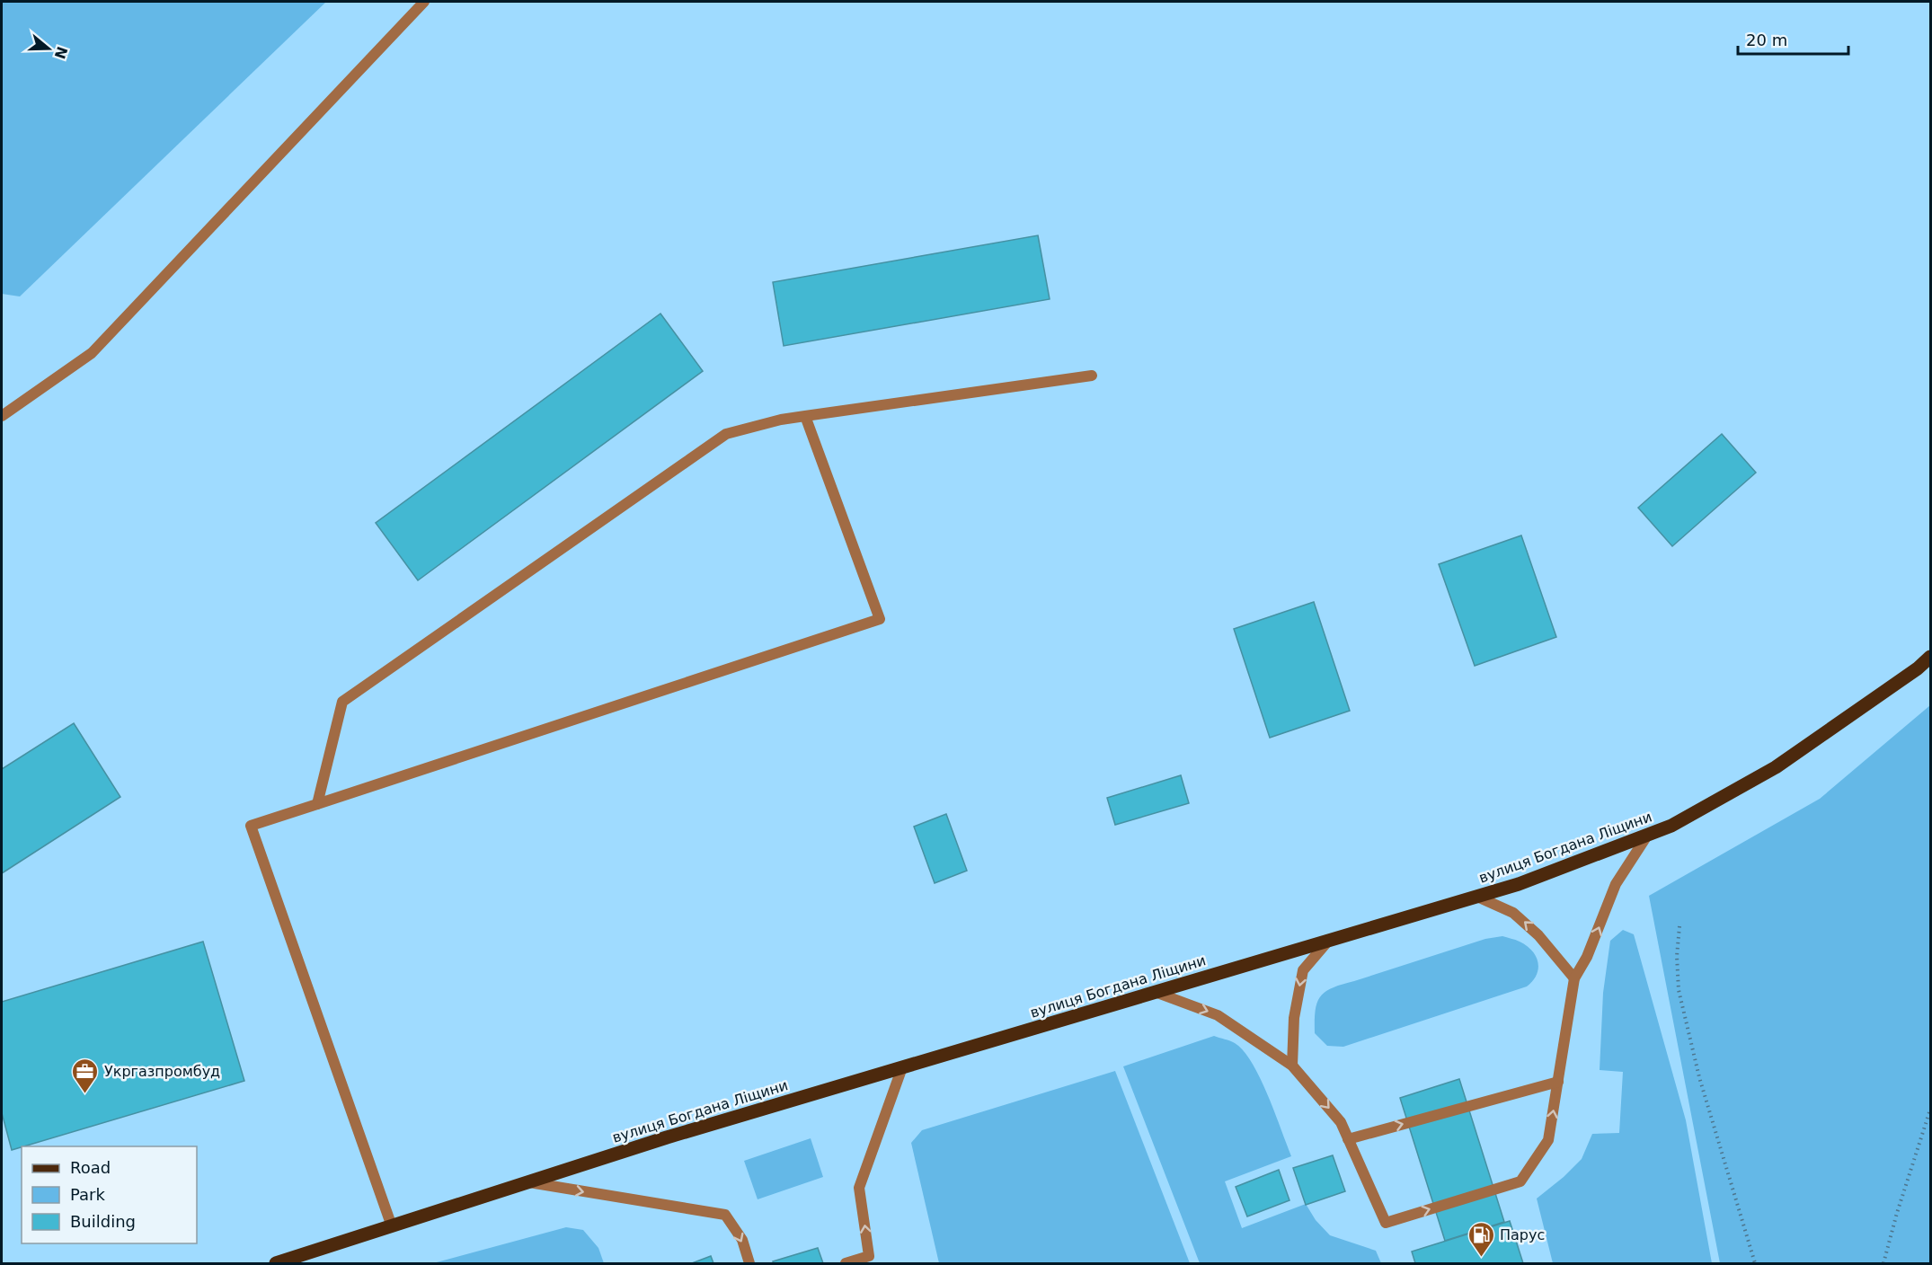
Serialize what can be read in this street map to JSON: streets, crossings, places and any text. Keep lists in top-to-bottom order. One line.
{"streets":{"main road":["вулиця Богдана Ліщини"]},"places":{"office":["Укргазпромбуд"],"fuel station":["Парус"]},"legend":["Road","Park","Building"],"scale_bar":"20 m","north":"right"}
